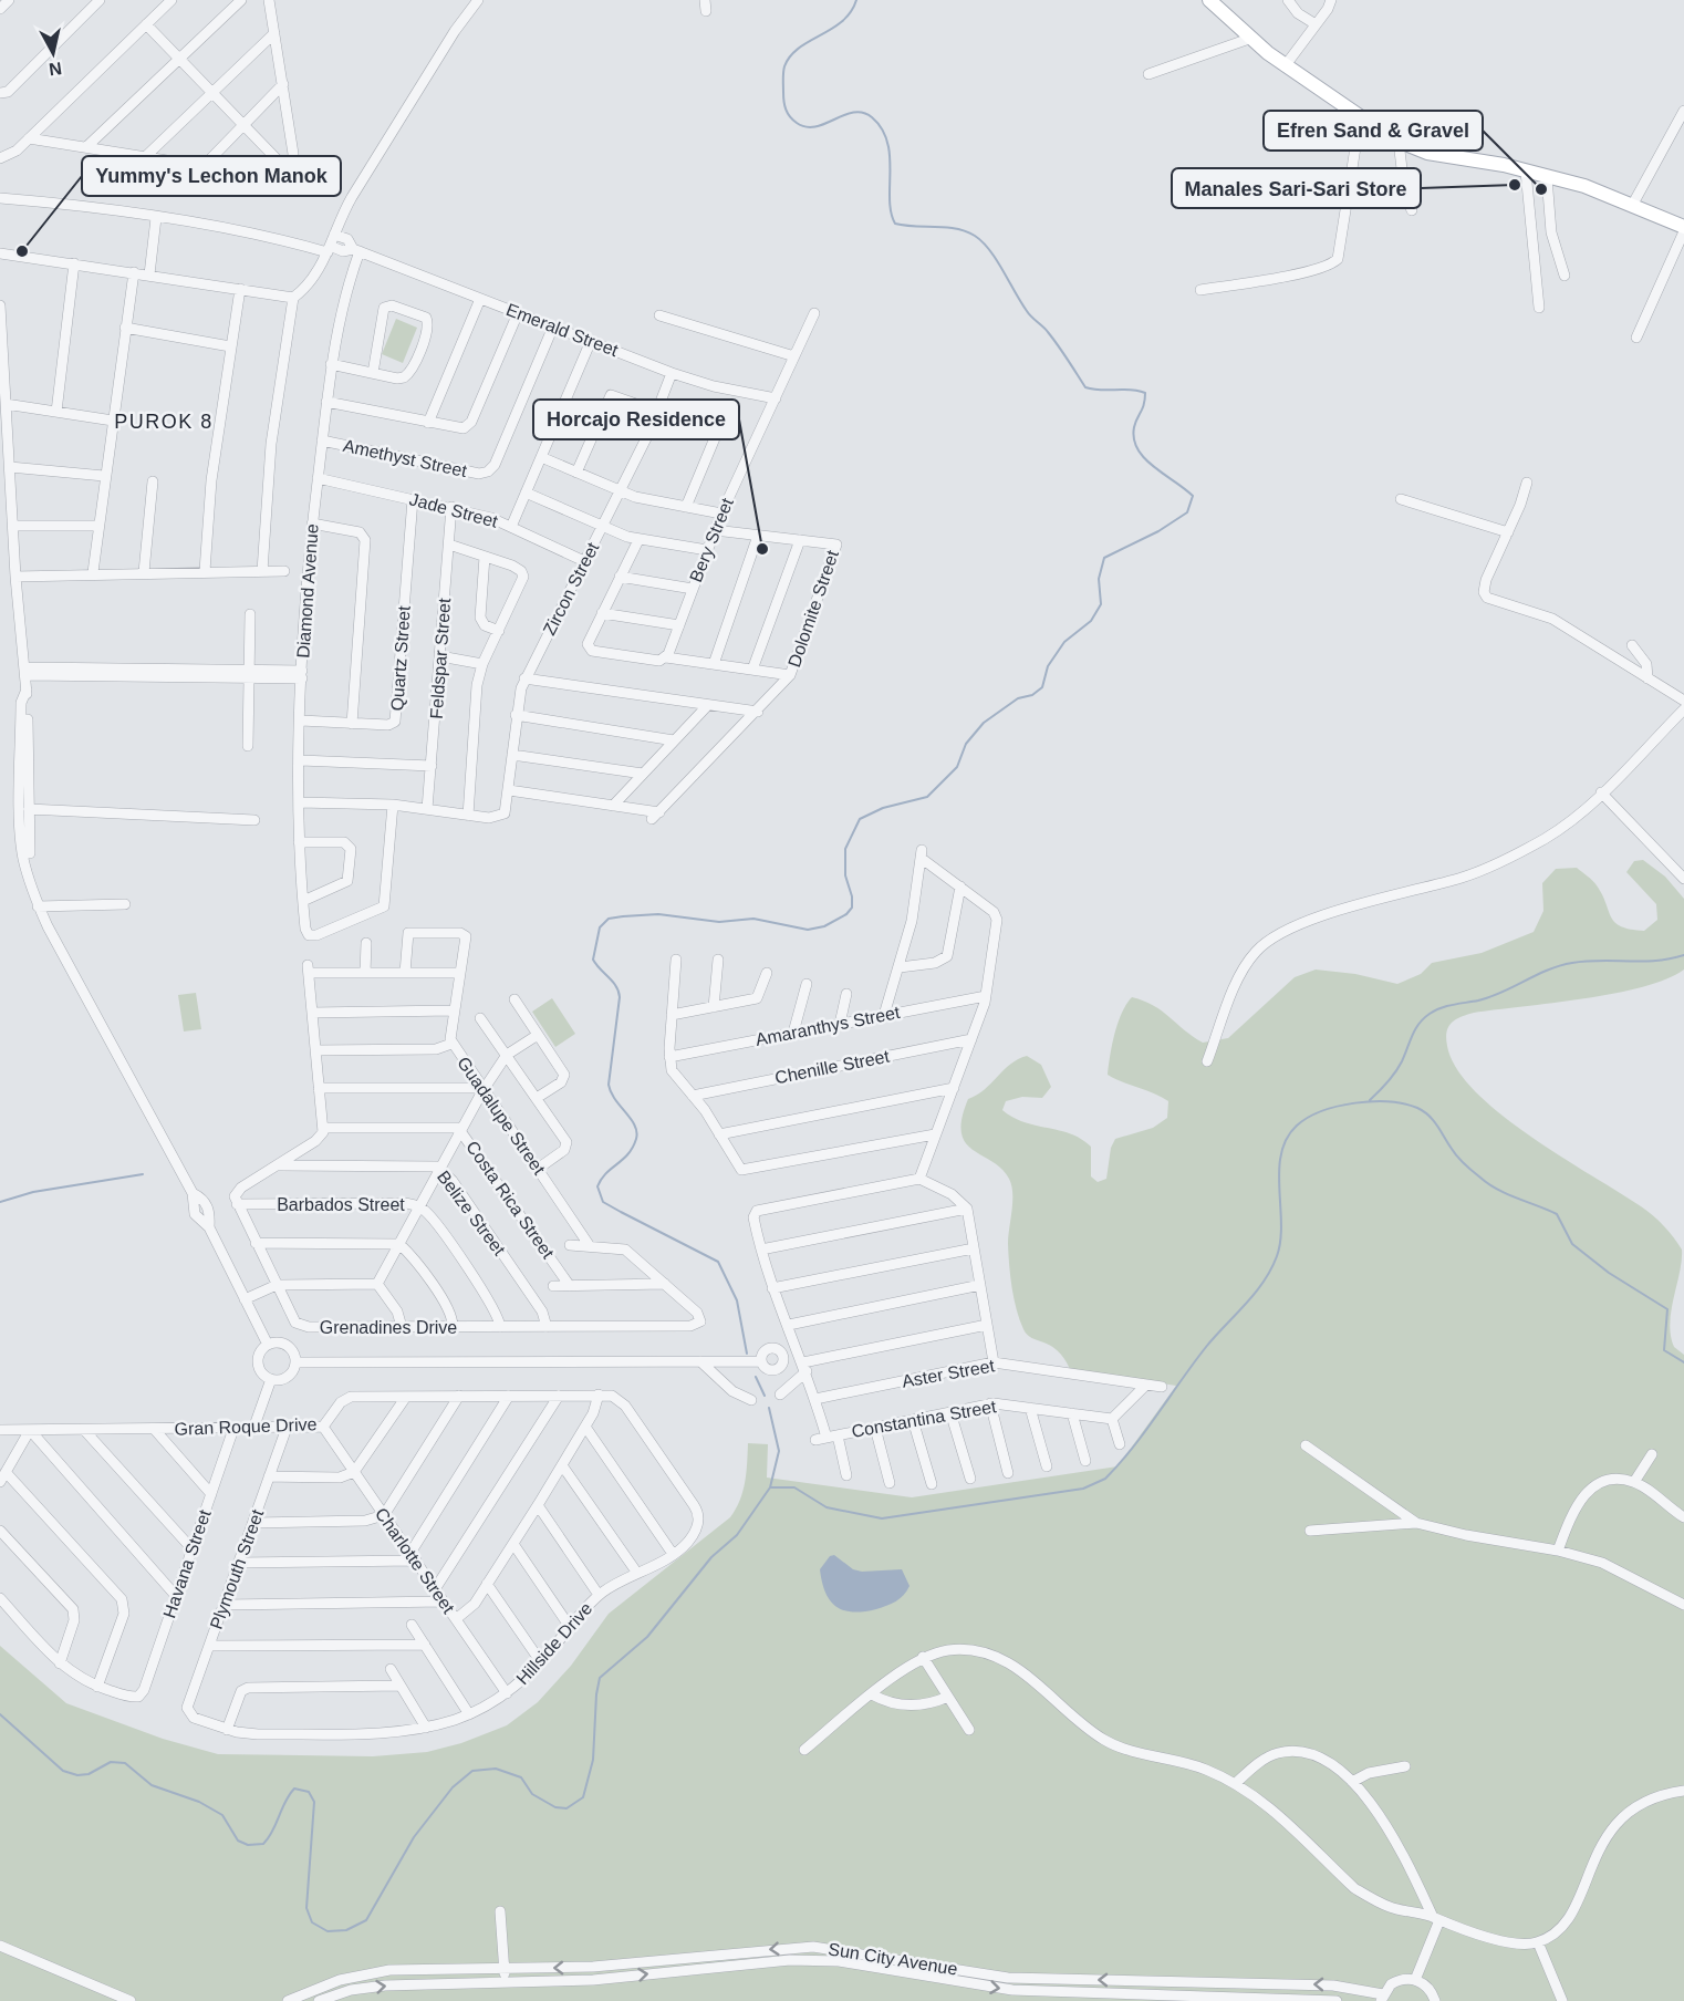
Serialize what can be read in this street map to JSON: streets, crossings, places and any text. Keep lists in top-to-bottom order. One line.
{"streets":{"street":["Emerald Street","Amethyst Street","Jade Street","Bery Street","Zircon Street","Diamond Avenue","Dolomite Street","Quartz Street","Feldspar Street","Amaranthys Street","Chenille Street","Guadalupe Street","Costa Rica Street","Barbados Street","Belize Street","Grenadines Drive","Aster Street","Constantina Street","Gran Roque Drive","Charlotte Street","Havana Street","Plymouth Street","Hillside Drive","Sun City Avenue"]},"crossings":[["Emerald Street","Amethyst Street"],["Emerald Street","Bery Street"],["Emerald Street","Zircon Street"],["Emerald Street","Diamond Avenue"],["Amethyst Street","Diamond Avenue"],["Jade Street","Zircon Street"],["Jade Street","Diamond Avenue"],["Jade Street","Quartz Street"],["Jade Street","Feldspar Street"],["Bery Street","Dolomite Street"],["Diamond Avenue","Quartz Street"],["Costa Rica Street","Grenadines Drive"],["Barbados Street","Grenadines Drive"],["Belize Street","Grenadines Drive"],["Gran Roque Drive","Charlotte Street"],["Gran Roque Drive","Havana Street"],["Gran Roque Drive","Plymouth Street"],["Gran Roque Drive","Hillside Drive"],["Charlotte Street","Hillside Drive"],["Plymouth Street","Hillside Drive"]],"districts":["PUROK 8"],"places":["Manales Sari-Sari Store","Efren Sand & Gravel","Yummy's Lechon Manok","Horcajo Residence"],"north":"bottom"}
